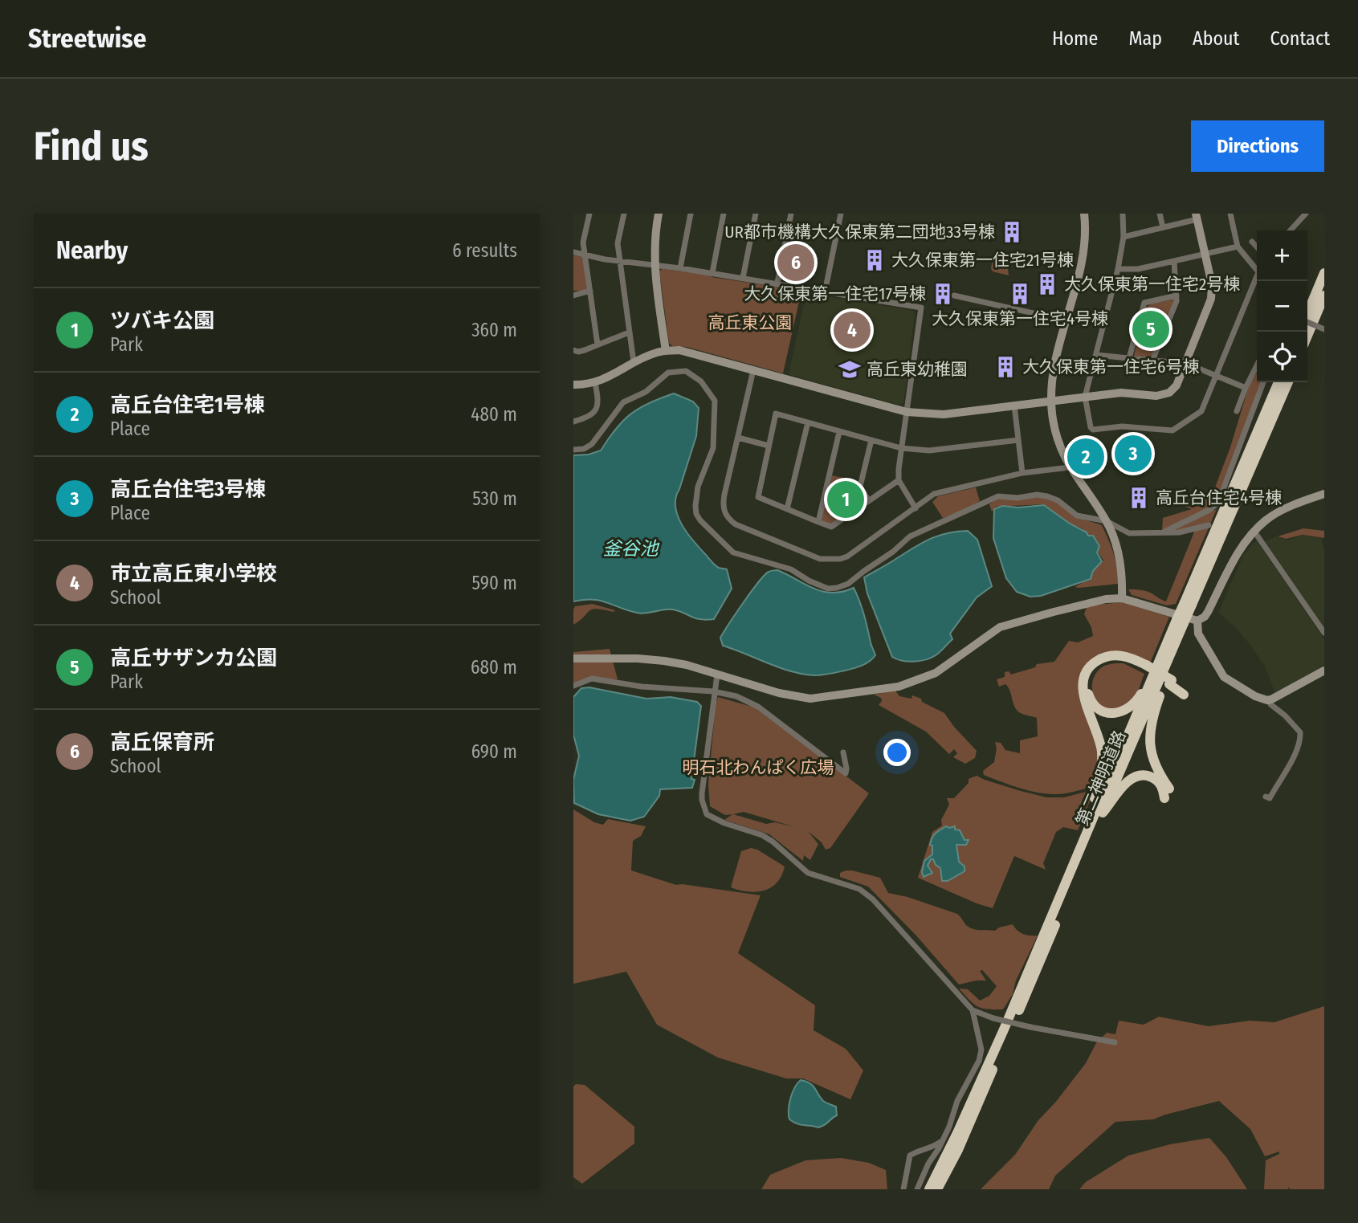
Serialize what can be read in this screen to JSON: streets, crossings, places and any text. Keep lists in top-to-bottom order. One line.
{"streets":{"highway":["第二神明道路"]},"water":["釜谷池"],"parks":["高丘東公園","明石北わんぱく広場"],"places":{"building":["UR都市機構大久保東第二団地33号棟","大久保東第一住宅21号棟","大久保東第一住宅2号棟","大久保東第一住宅17号棟","大久保東第一住宅4号棟","大久保東第一住宅6号棟","高丘台住宅4号棟"],"school or university":["高丘東幼稚園"]},"page":{"header":"Streetwise","nav":["Home","Map","About","Contact"],"buttons":"Directions","title":"Find us","heading":["Nearby","6 results"],"map_buttons":["+","−"],"pins":["6","5","4","3","2","1"],"list":[{"mark":"1","name":"ツバキ公園","note":"Park","value":"360 m"},{"mark":"2","name":"高丘台住宅1号棟","note":"Place","value":"480 m"},{"mark":"3","name":"高丘台住宅3号棟","note":"Place","value":"530 m"},{"mark":"4","name":"市立高丘東小学校","note":"School","value":"590 m"},{"mark":"5","name":"高丘サザンカ公園","note":"Park","value":"680 m"},{"mark":"6","name":"高丘保育所","note":"School","value":"690 m"}]}}
